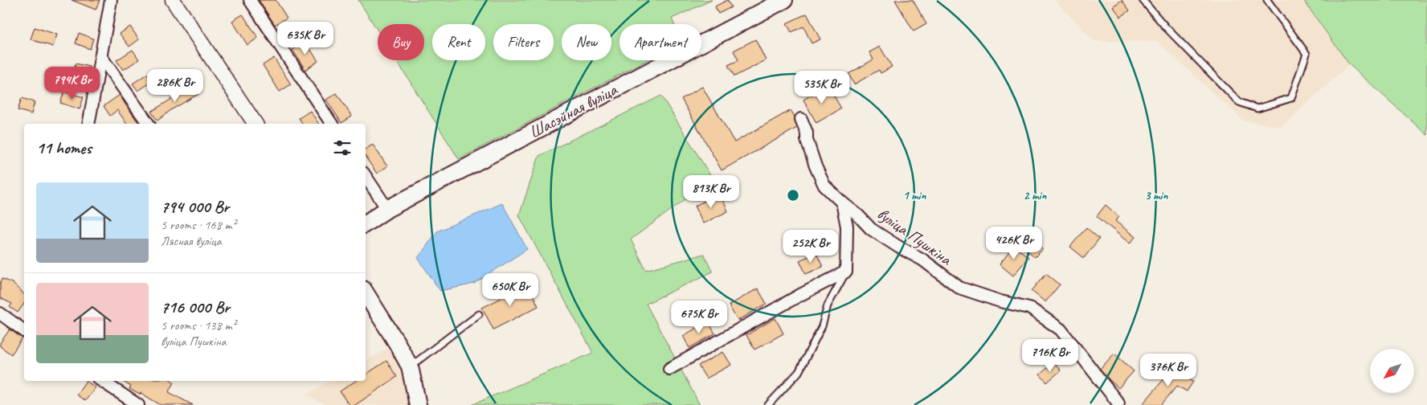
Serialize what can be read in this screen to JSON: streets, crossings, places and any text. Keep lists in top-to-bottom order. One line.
{"streets":{"main road":["Шасэйная вуліца"],"street":["вуліца Пушкіна"]},"north":"bottom left","page":{"price":["635K Br","794K Br","286K Br","535K Br","813K Br","426K Br","252K Br","650K Br","675K Br","716K Br","376K Br"],"chip":["Buy","Rent","Filters","New","Apartment"],"heading":"11 homes","list":[{"name":"794 000 Br","note":"5 rooms · 168 m² · Лясная вуліца"},{"name":"716 000 Br","note":"5 rooms · 138 m² · вуліца Пушкіна"}]},"rings":["1 min","2 min","3 min"]}
